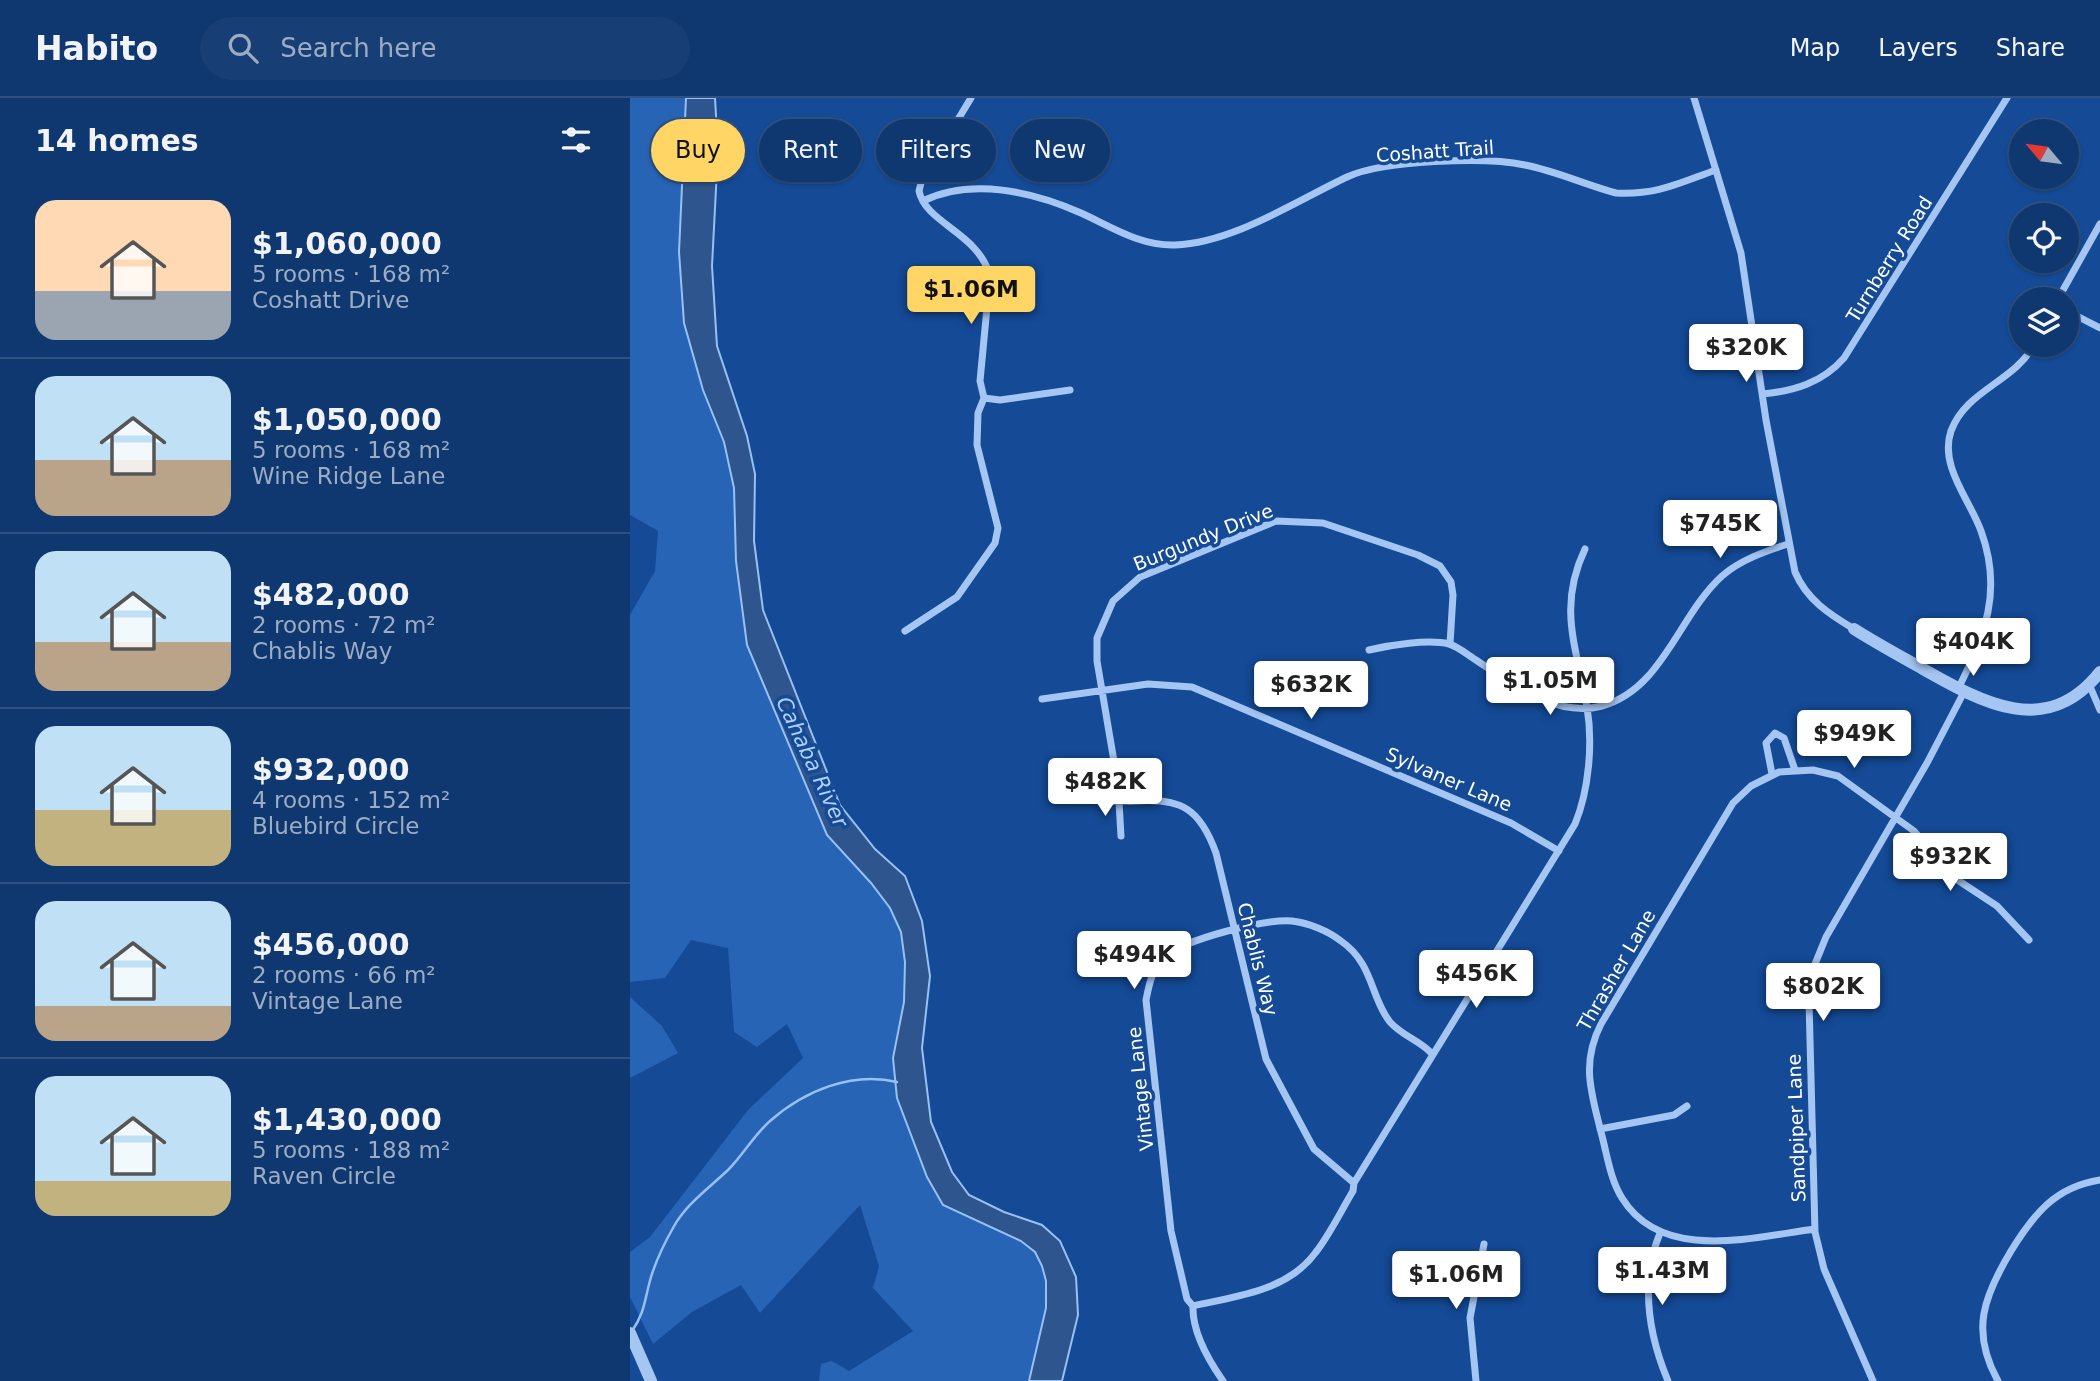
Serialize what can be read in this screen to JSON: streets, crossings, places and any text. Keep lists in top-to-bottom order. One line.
{"streets":{"street":["Coshatt Trail","Turnberry Road","Burgundy Drive","Sylvaner Lane","Chablis Way","Thrasher Lane","Vintage Lane","Sandpiper Lane"]},"crossings":[["Burgundy Drive","Sylvaner Lane"],["Burgundy Drive","Chablis Way"],["Chablis Way","Vintage Lane"],["Thrasher Lane","Sandpiper Lane"]],"water":["Cahaba River"],"north":"top left","page":{"header":"Habito","search":"Search here","nav":["Map","Layers","Share"],"heading":"14 homes","chip":["Buy","Rent","Filters","New"],"list":[{"name":"$1,060,000","note":"5 rooms · 168 m² · Coshatt Drive"},{"name":"$1,050,000","note":"5 rooms · 168 m² · Wine Ridge Lane"},{"name":"$482,000","note":"2 rooms · 72 m² · Chablis Way"},{"name":"$932,000","note":"4 rooms · 152 m² · Bluebird Circle"},{"name":"$456,000","note":"2 rooms · 66 m² · Vintage Lane"},{"name":"$1,430,000","note":"5 rooms · 188 m² · Raven Circle"}],"price":["$1.06M","$320K","$745K","$404K","$1.05M","$632K","$949K","$482K","$932K","$494K","$456K","$802K","$1.43M","$1.06M"]}}
